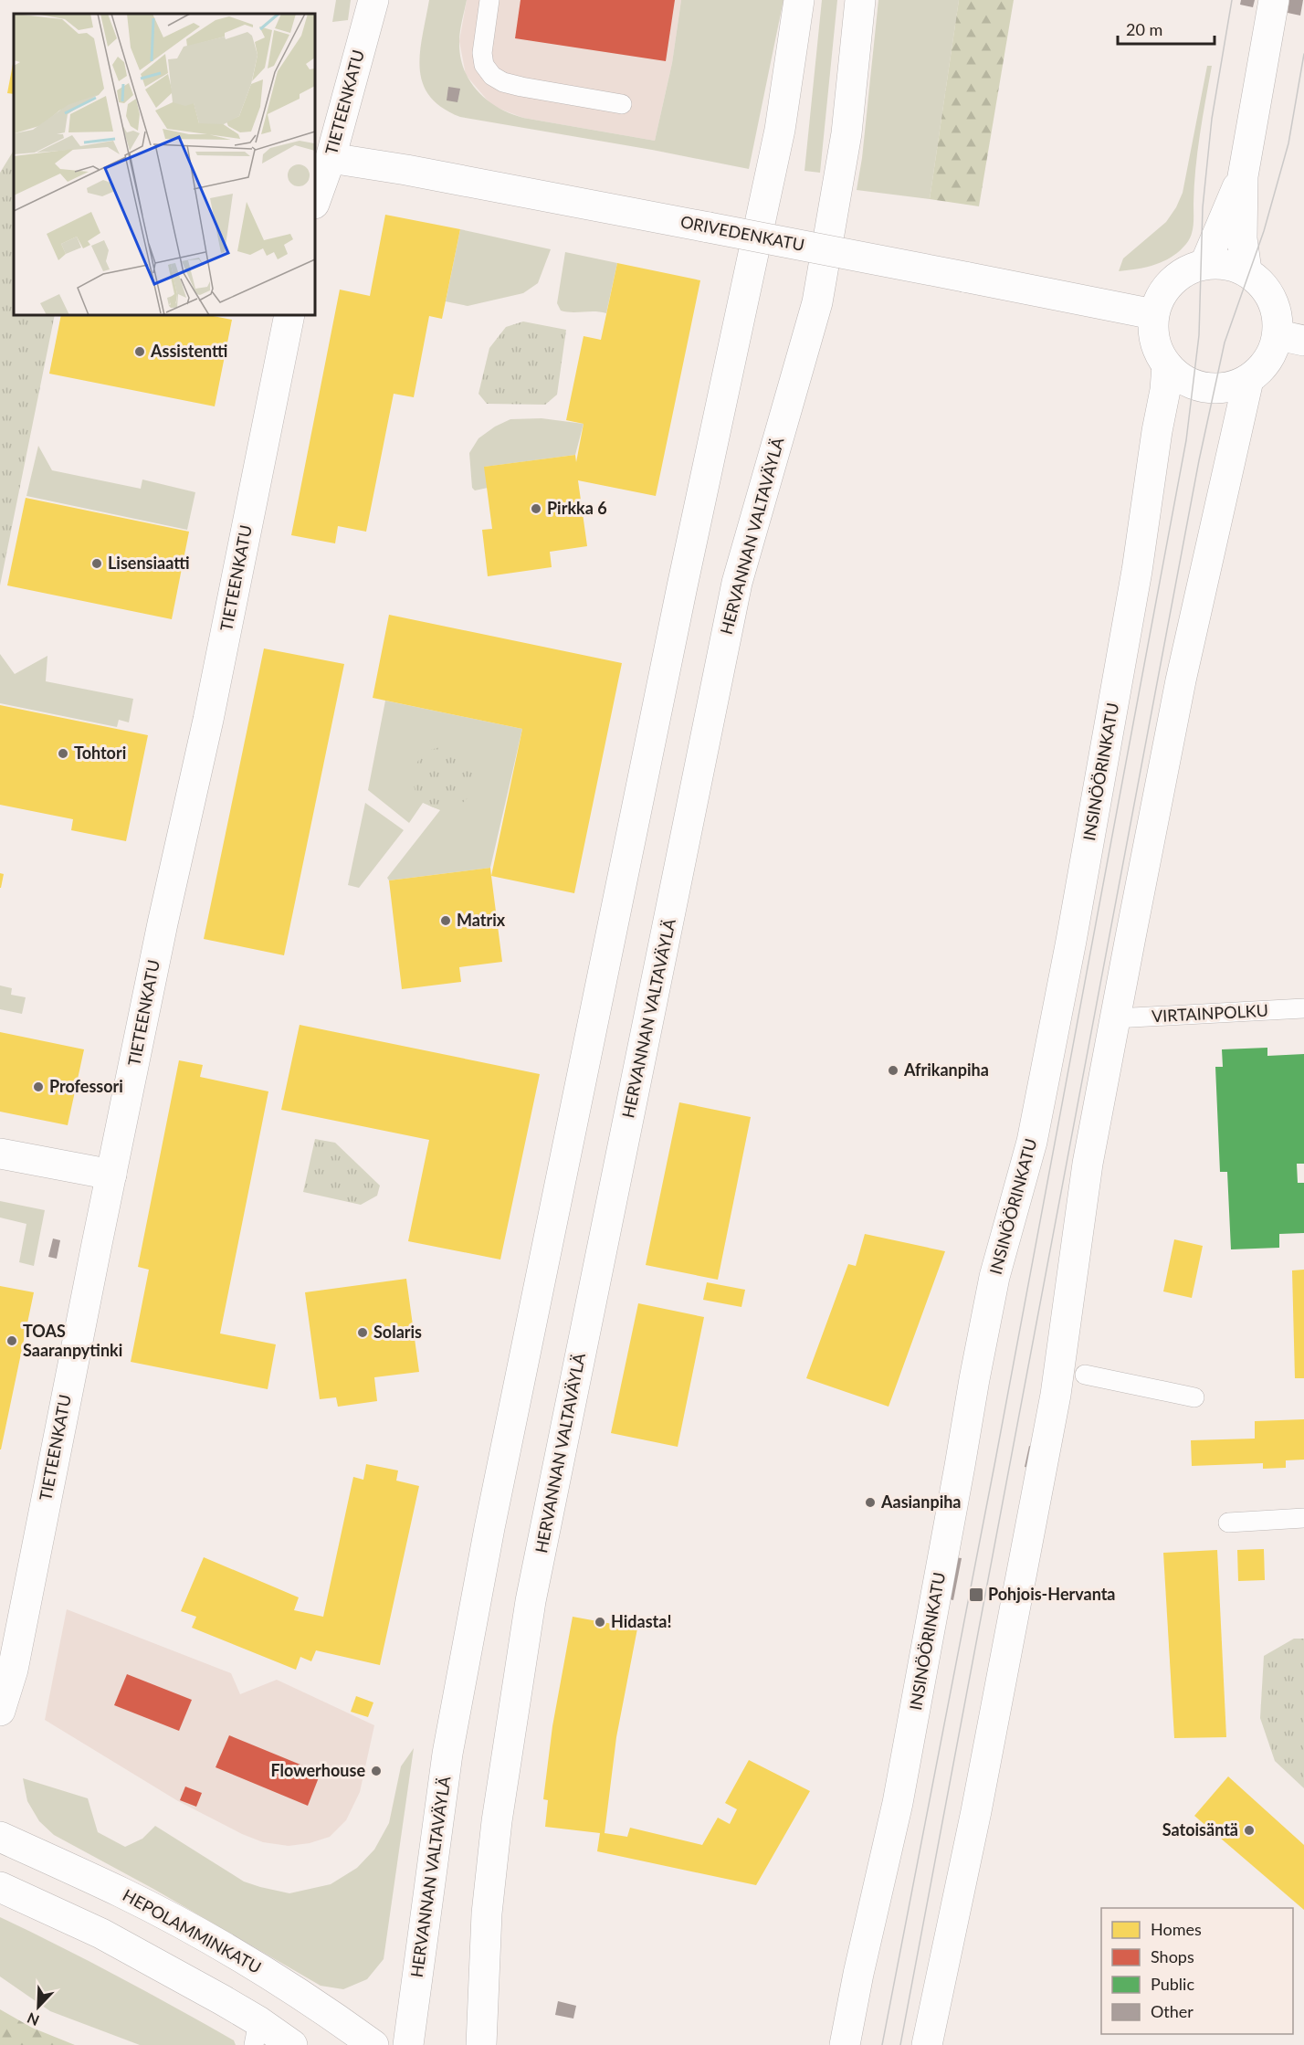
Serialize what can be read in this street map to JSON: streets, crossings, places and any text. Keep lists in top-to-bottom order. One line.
{"streets":{"main road":["TIETEENKATU","ORIVEDENKATU","HERVANNAN VALTAVÄYLÄ","INSINÖÖRINKATU","HEPOLAMMINKATU"],"lane":["VIRTAINPOLKU"]},"crossings":[["TIETEENKATU","ORIVEDENKATU"],["ORIVEDENKATU","INSINÖÖRINKATU"]],"places":{"other":["Assistentti","Pirkka 6","Lisensiaatti","Tohtori","Matrix","Afrikanpiha","Professori","Solaris","TOAS Saaranpytinki","Aasianpiha","Hidasta!","Flowerhouse","Satoisäntä"],"transit":["Pohjois-Hervanta"]},"legend":["Homes","Shops","Public","Other"],"scale_bar":"20 m","north":"bottom left"}
